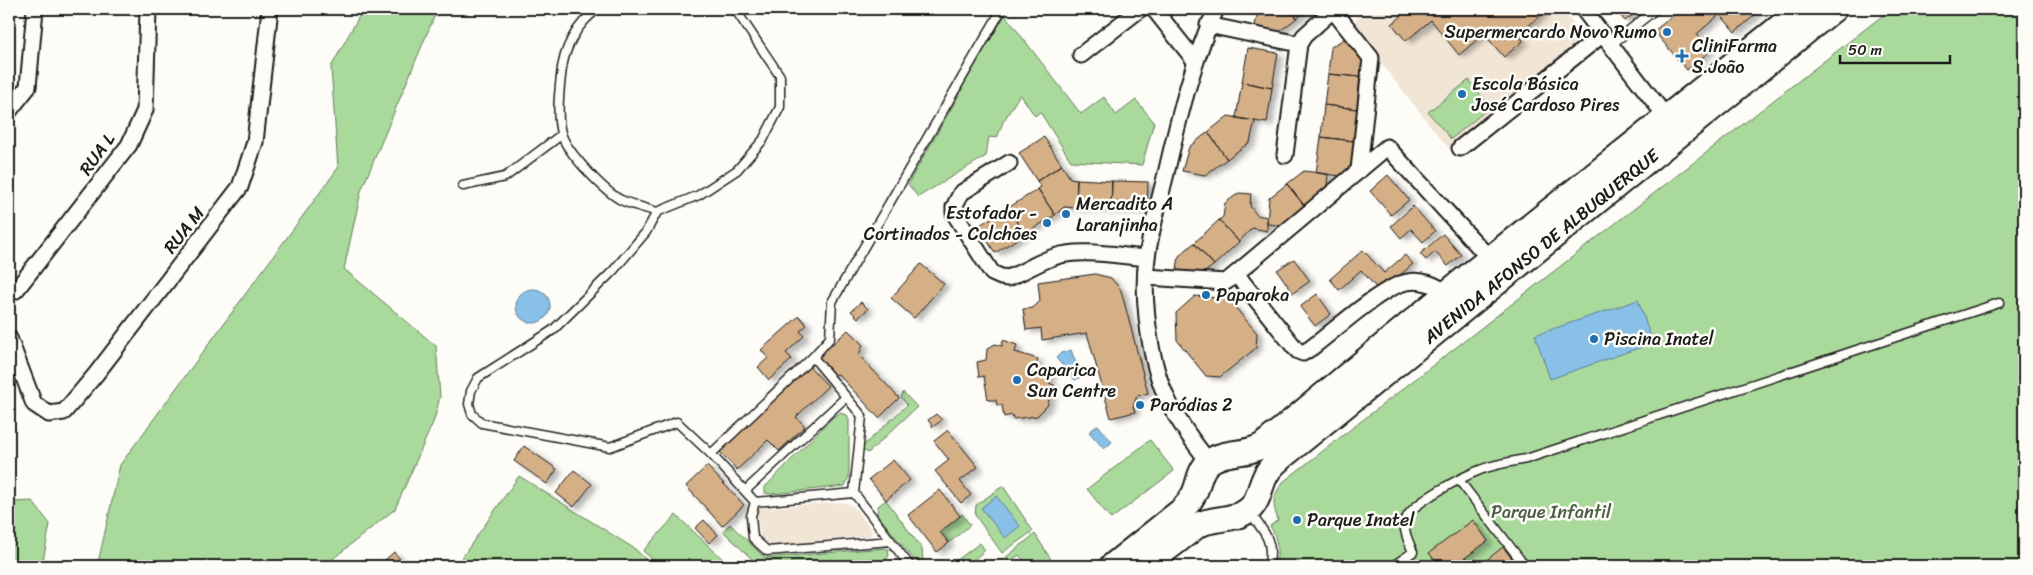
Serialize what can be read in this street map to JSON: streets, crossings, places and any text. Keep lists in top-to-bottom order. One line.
{"streets":{"main road":["AVENIDA AFONSO DE ALBUQUERQUE"],"street":["RUA L","RUA M"]},"parks":["Parque Infantil"],"places":{"other":["Supermercardo Novo Rumo","Escola Básica José Cardoso Pires","Mercadito A Laranjinha","Estofador - Cortinados - Colchões","Paparoka","Piscina Inatel","Caparica Sun Centre","Paródias 2","Parque Inatel"],"health":["CliniFarma S.João"]},"scale_bar":"50 m"}
